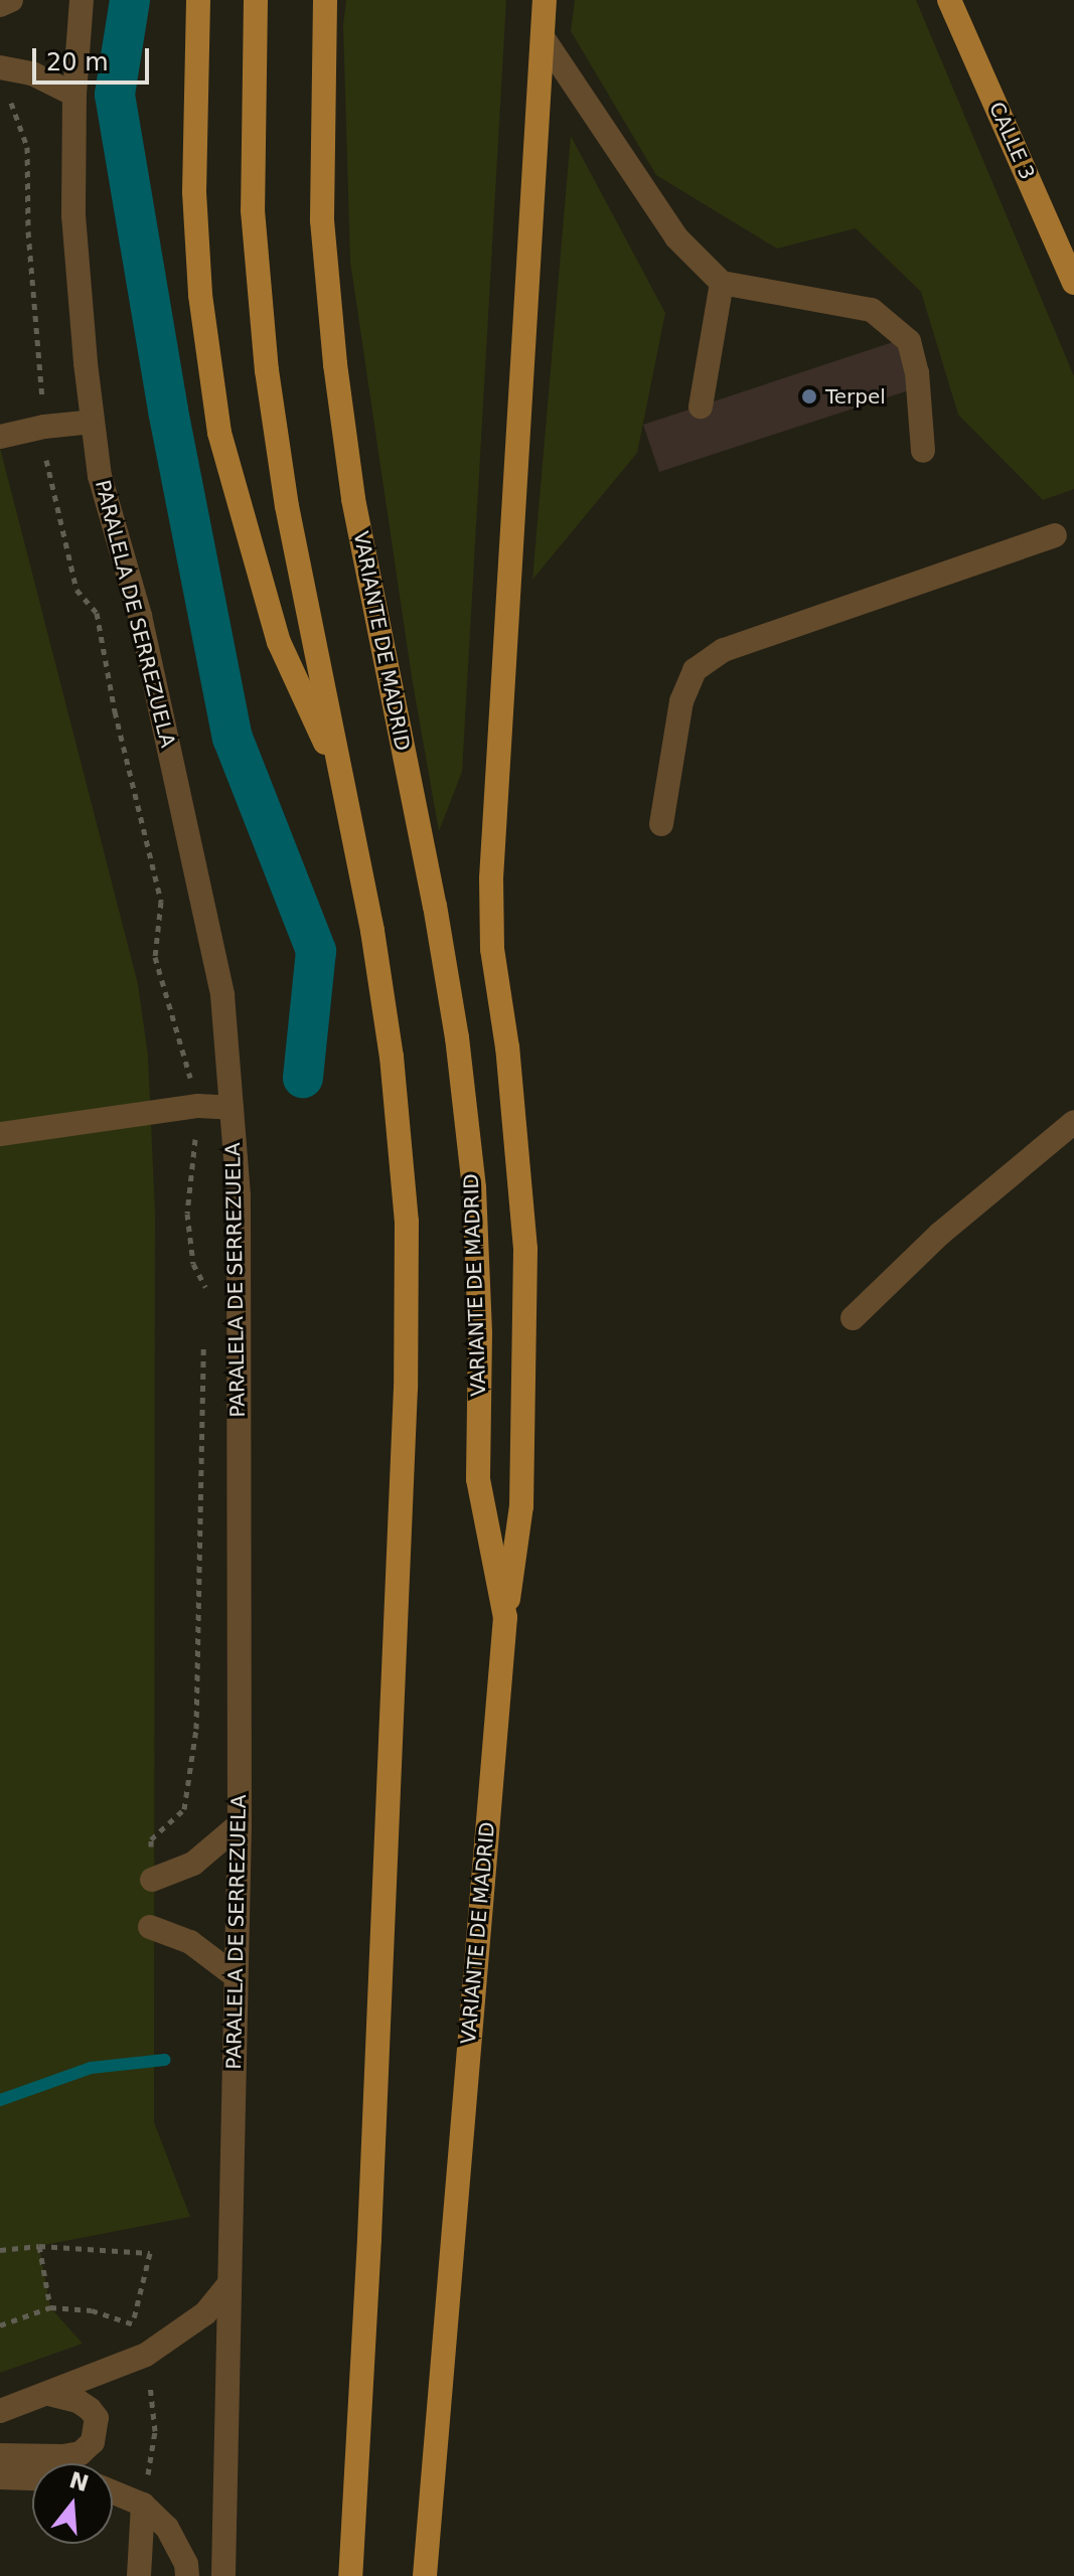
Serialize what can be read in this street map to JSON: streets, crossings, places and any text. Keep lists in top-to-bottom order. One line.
{"streets":{"main road":["CALLE 3","VARIANTE DE MADRID"],"street":["PARALELA DE SERREZUELA"]},"places":["Terpel"],"scale_bar":"20 m","north":"top"}
